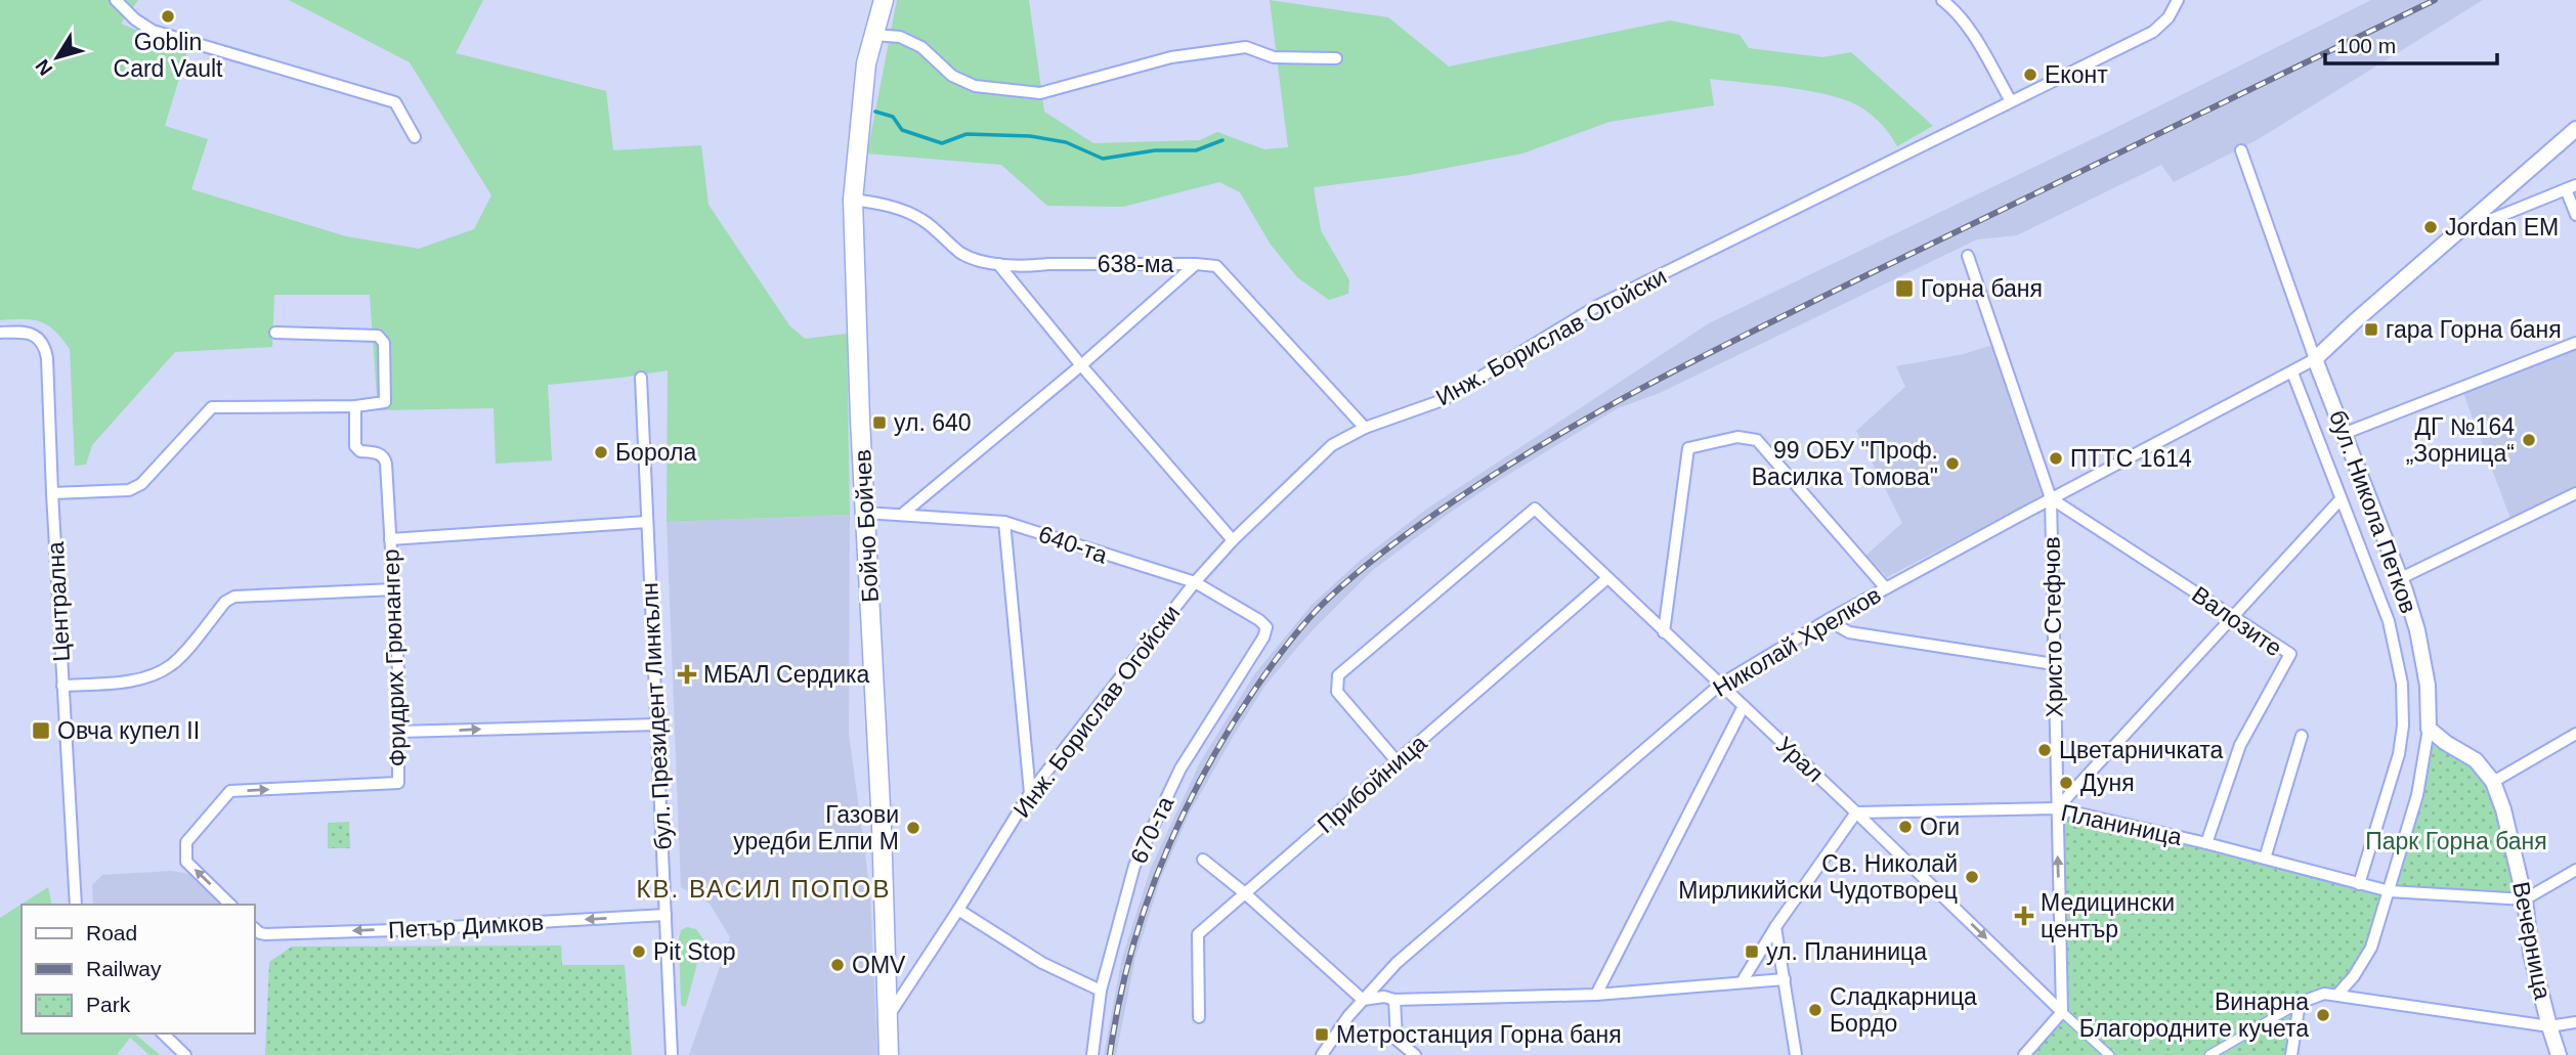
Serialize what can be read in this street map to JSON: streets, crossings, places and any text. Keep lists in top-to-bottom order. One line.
{"streets":{"highway":["Бойчо Бойчев"],"street":["638-ма","Инж. Борислав Огойски","бул. Никола Петков","640-та","Централна","Валозите","Христо Стефчов","Николай Хрелков","Фридрих Грюнангер","бул. Президент Линкълн","Урал","Прибойница","Планиница","670-та","Петър Димков","Вечерница"]},"crossings":[["638-ма","Инж. Борислав Огойски"],["638-ма","Бойчо Бойчев"],["Инж. Борислав Огойски","Бойчо Бойчев"],["Инж. Борислав Огойски","640-та"],["бул. Никола Петков","Николай Хрелков"],["бул. Никола Петков","Планиница"],["бул. Никола Петков","Вечерница"],["Бойчо Бойчев","640-та"],["640-та","670-та"],["Валозите","Христо Стефчов"],["Валозите","Николай Хрелков"],["Валозите","Планиница"],["Христо Стефчов","Николай Хрелков"],["Христо Стефчов","Урал"],["Христо Стефчов","Планиница"],["Николай Хрелков","Урал"],["бул. Президент Линкълн","Петър Димков"],["Урал","Прибойница"],["Урал","Планиница"],["Планиница","Вечерница"]],"one_way":["Петър Димков"],"districts":["КВ. ВАСИЛ ПОПОВ"],"parks":["Парк Горна баня"],"places":{"other":["Goblin Card Vault","Еконт","Jordan EM","ДГ №164 „Зорница“","Борола","ПТТС 1614","99 ОБУ \"Проф. Василка Томова\"","Цветарничката","Дуня","Оги","Газови уредби Елпи М","Св. Николай Мирликийски Чудотворец","Pit Stop","OMV","Сладкарница Бордо","Винарна Благородните кучета"],"transit":["Горна баня","гара Горна баня","ул. 640","Овча купел II","ул. Планиница","Метростанция Горна баня"],"health":["МБАЛ Сердика","Медицински център"]},"legend":["Road","Railway","Park"],"scale_bar":"100 m","north":"bottom left"}
